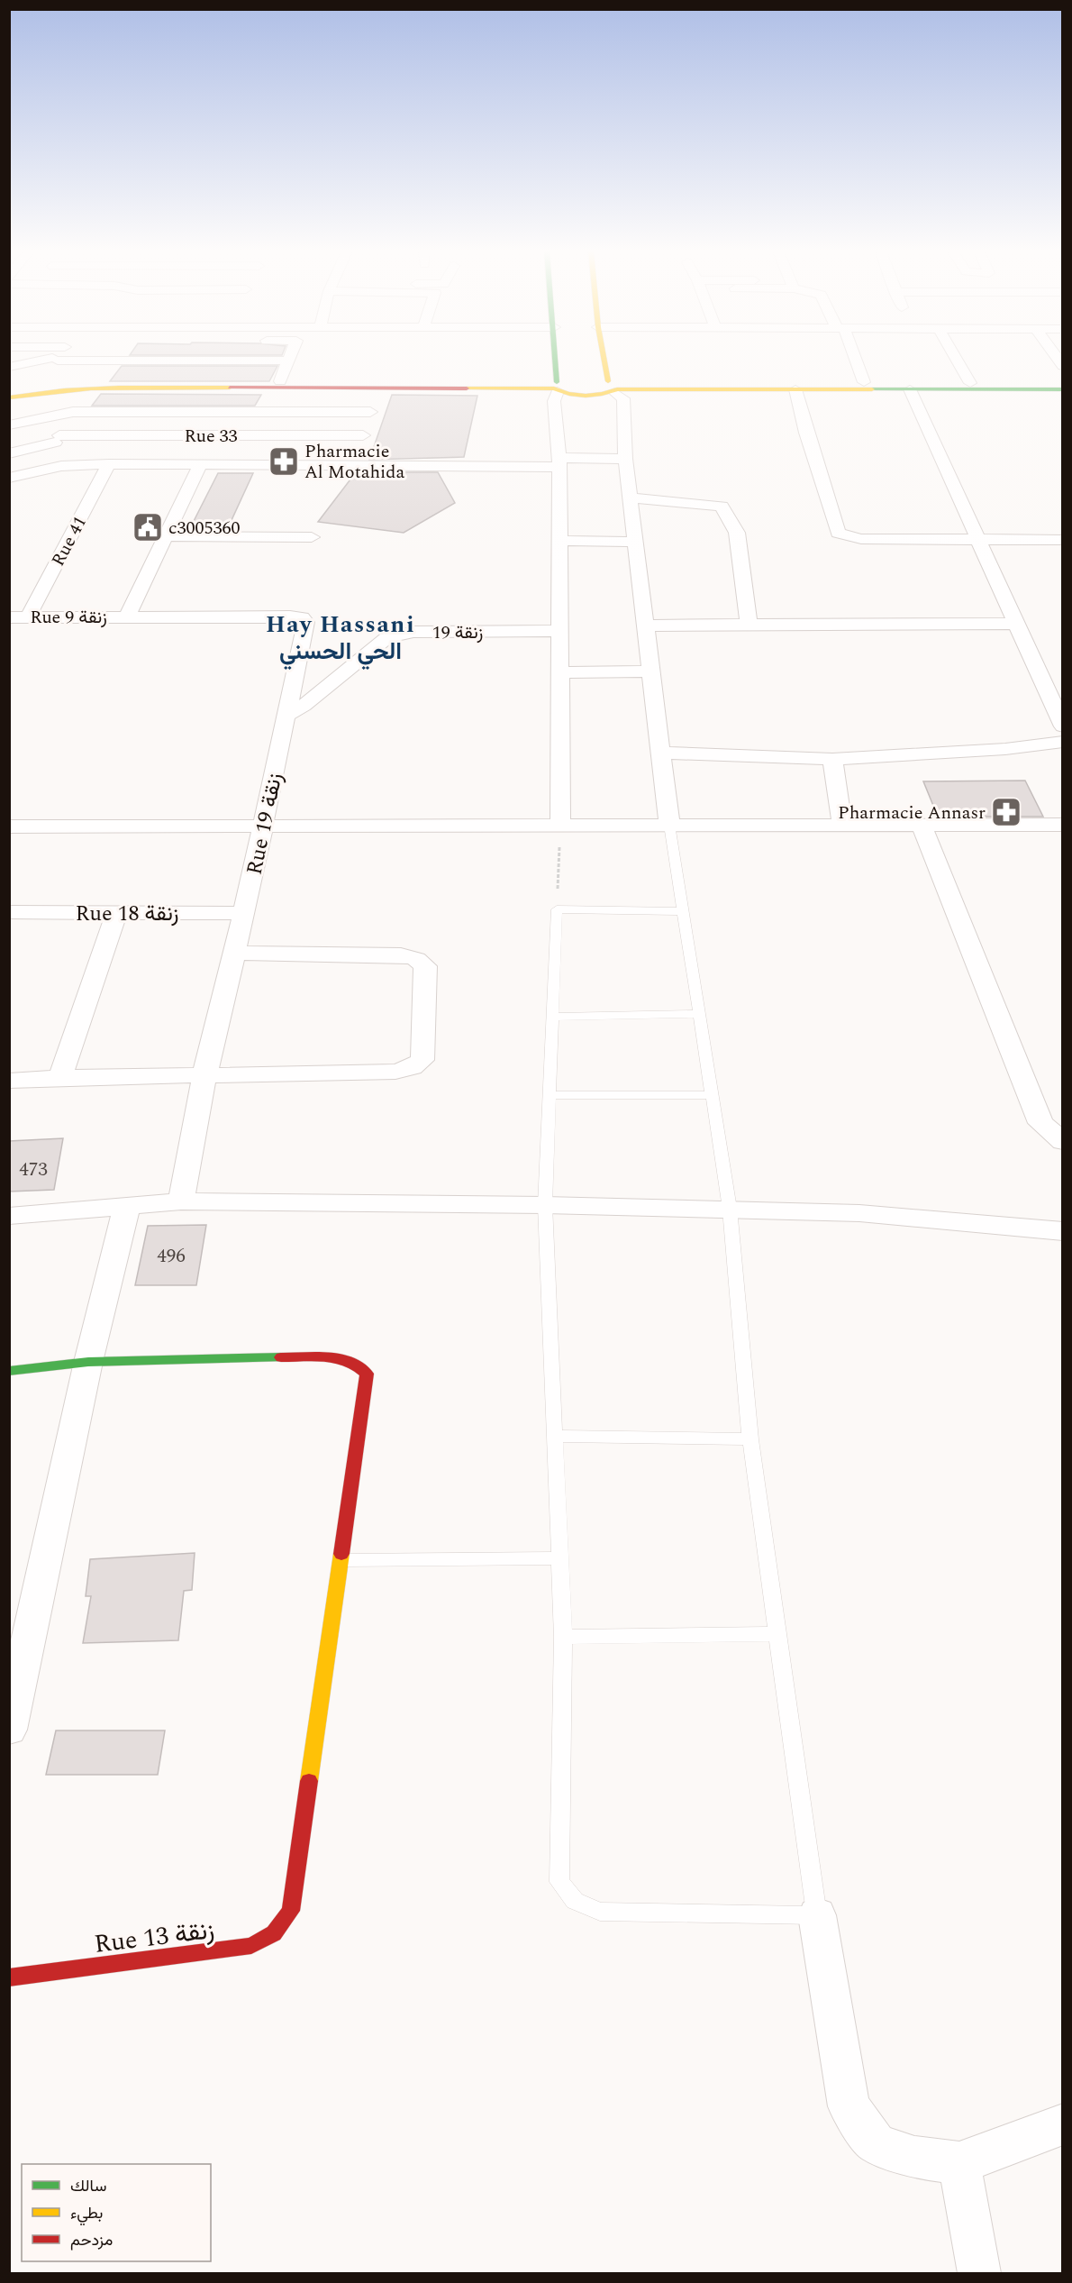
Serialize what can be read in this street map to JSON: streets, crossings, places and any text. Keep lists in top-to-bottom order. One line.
{"streets":{"street":["Rue 33","Rue 41","Rue 9 زنقة","19 زنقة","Rue 19 زنقة","Rue 18 زنقة","Rue 13 زنقة"]},"crossings":[["Rue 41","Rue 9 زنقة"],["Rue 9 زنقة","Rue 19 زنقة"],["19 زنقة","Rue 19 زنقة"],["Rue 19 زنقة","Rue 18 زنقة"]],"districts":["Hay Hassani الحي الحسني"],"places":{"pharmacy":["Pharmacie Al Motahida","Pharmacie Annasr"],"public building":["c3005360"]},"house_numbers":["473","496"],"legend":["سالك","بطيء","مزدحم"]}
